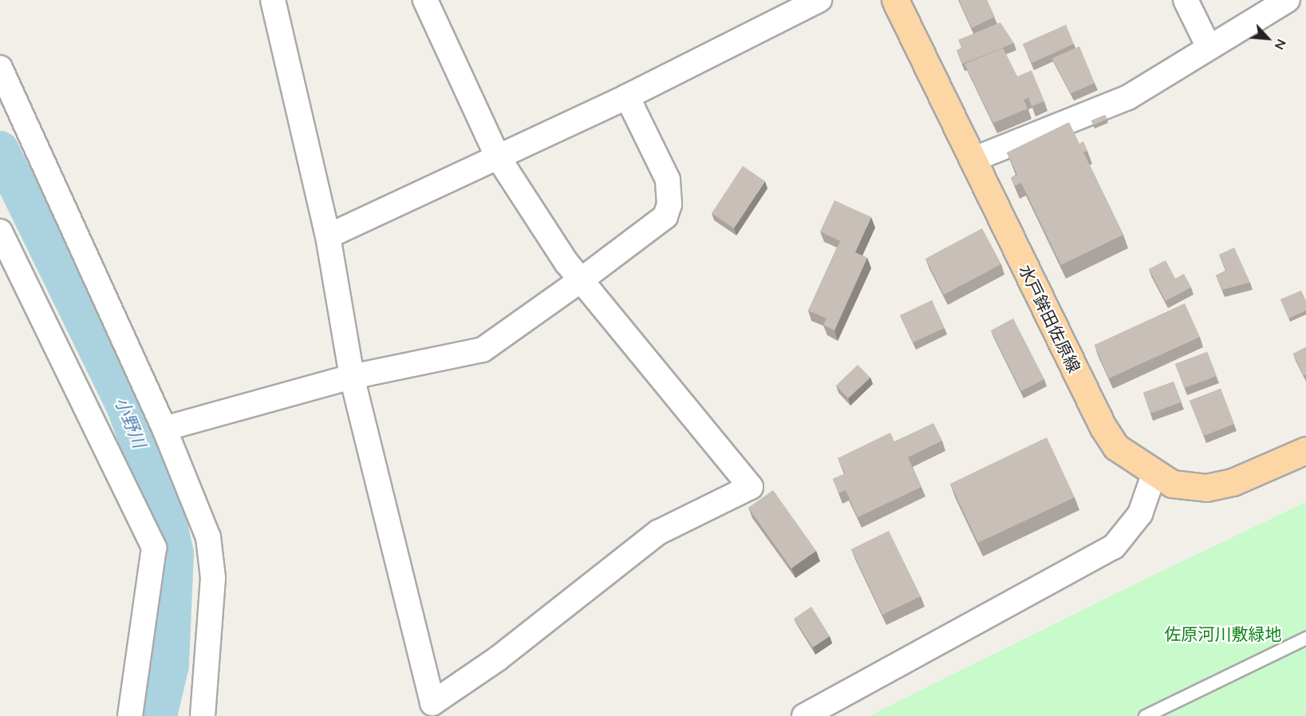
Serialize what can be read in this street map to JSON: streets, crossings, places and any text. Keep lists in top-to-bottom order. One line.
{"streets":{"main road":["水戸鉾田佐原線"]},"water":["小野川"],"parks":["佐原河川敷緑地"],"north":"bottom right"}
